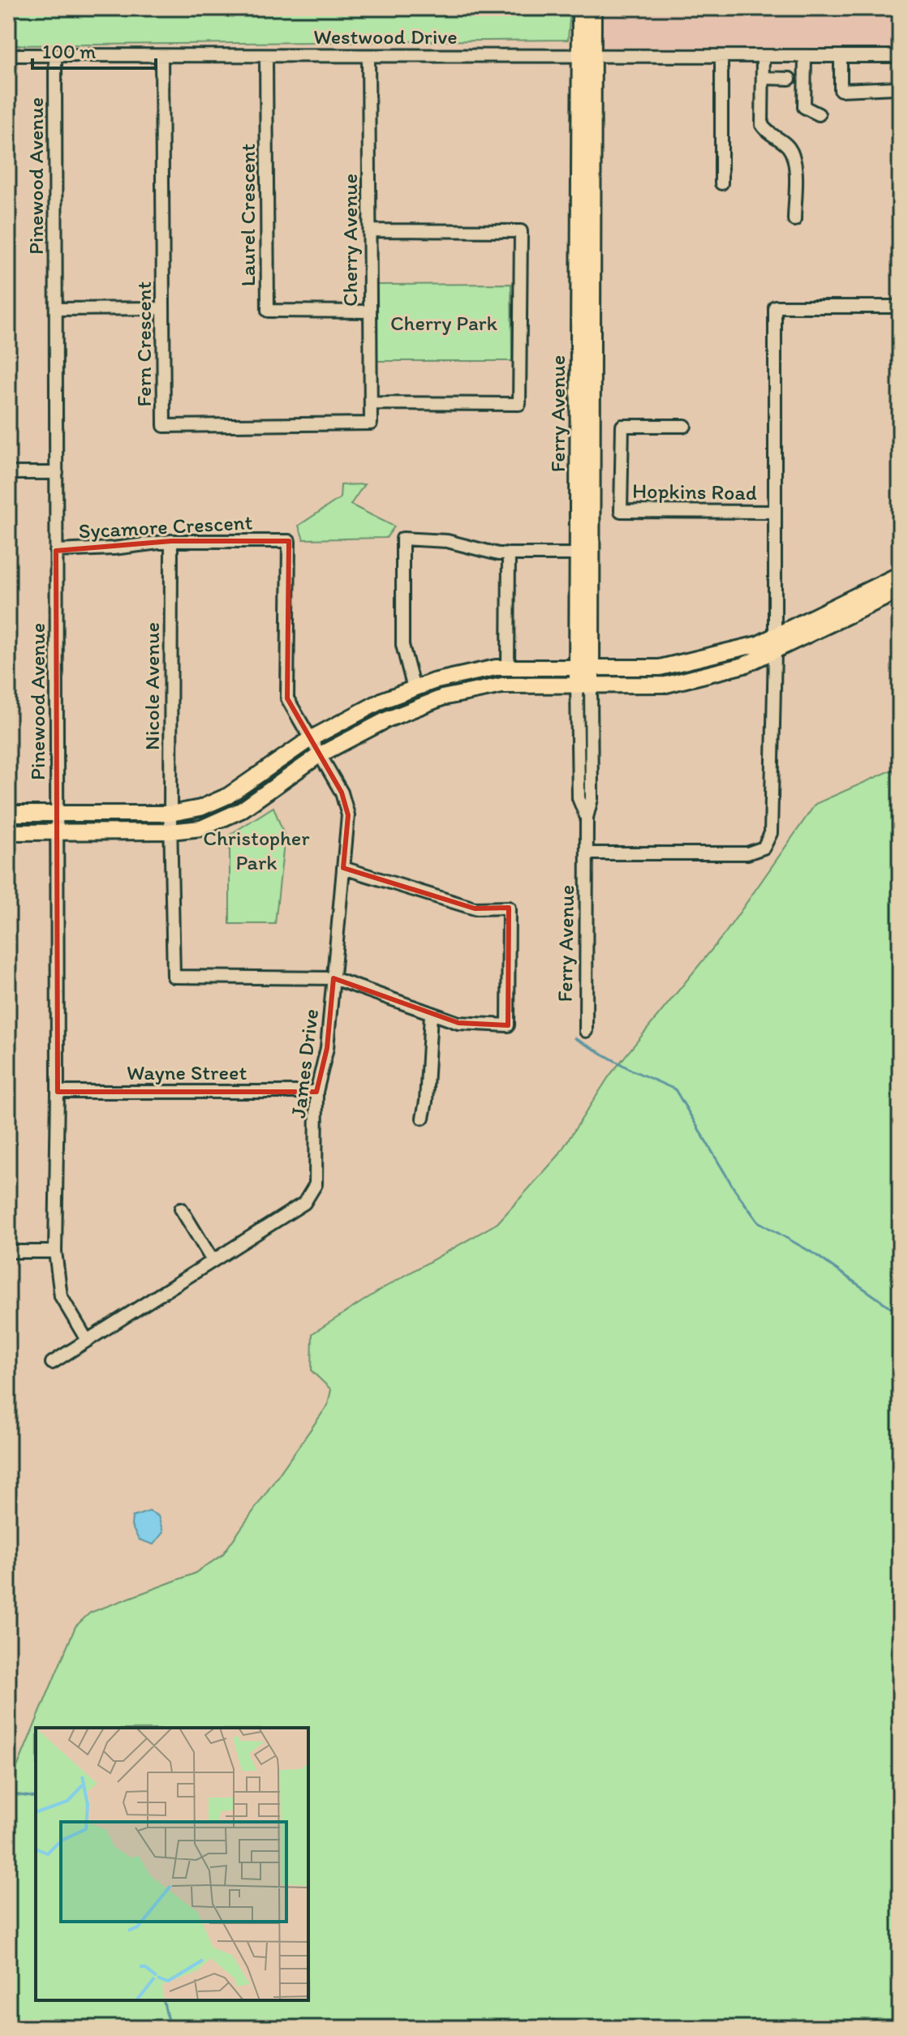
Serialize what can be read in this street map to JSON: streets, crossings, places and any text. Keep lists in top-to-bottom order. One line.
{"streets":{"main road":["Ferry Avenue"],"street":["Westwood Drive","Pinewood Avenue","Laurel Crescent","Cherry Avenue","Fern Crescent","Hopkins Road","Sycamore Crescent","Nicole Avenue","James Drive","Wayne Street"]},"crossings":[["Westwood Drive","Pinewood Avenue"],["Westwood Drive","Laurel Crescent"],["Westwood Drive","Cherry Avenue"],["Westwood Drive","Fern Crescent"],["Westwood Drive","Ferry Avenue"],["Pinewood Avenue","Sycamore Crescent"],["Pinewood Avenue","James Drive"],["Pinewood Avenue","Wayne Street"],["Laurel Crescent","Cherry Avenue"],["Cherry Avenue","Fern Crescent"],["Sycamore Crescent","Nicole Avenue"],["Sycamore Crescent","James Drive"],["Nicole Avenue","James Drive"],["James Drive","Wayne Street"]],"parks":["Cherry Park","Christopher Park"],"scale_bar":"100 m"}
